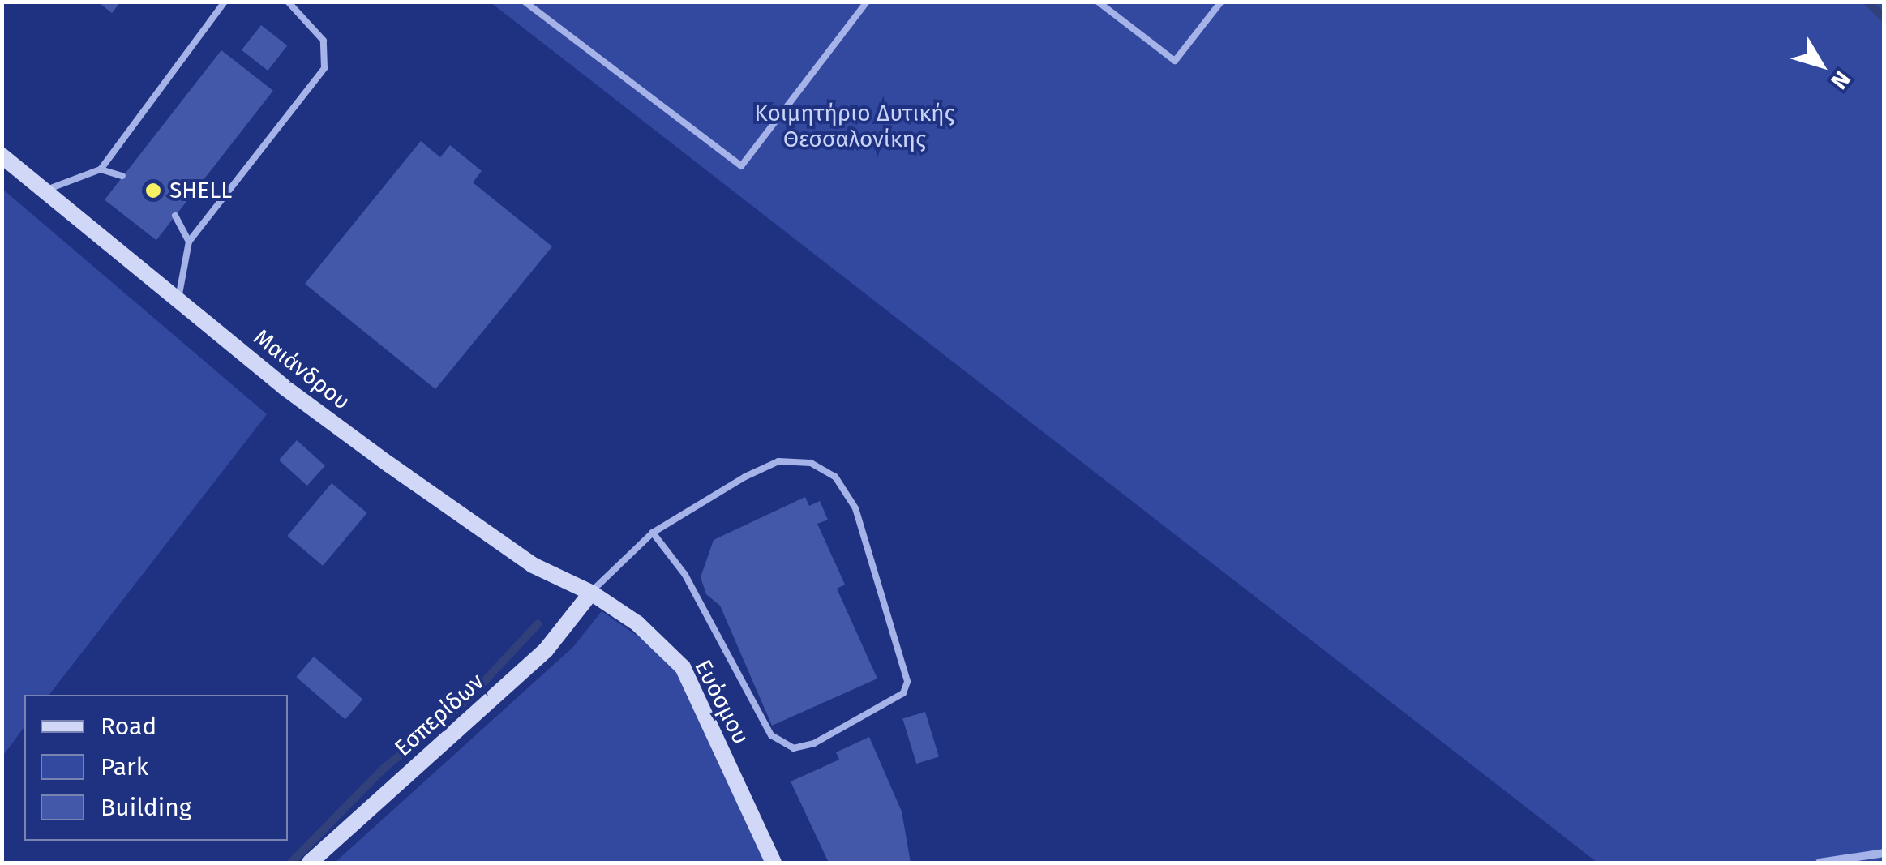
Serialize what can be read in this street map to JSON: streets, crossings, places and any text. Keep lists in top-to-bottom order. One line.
{"streets":{"main road":["Μαιάνδρου","Ευόσμου","Εσπερίδων"]},"crossings":[["Μαιάνδρου","Ευόσμου"],["Μαιάνδρου","Εσπερίδων"],["Ευόσμου","Εσπερίδων"]],"parks":["Κοιμητήριο Δυτικής Θεσσαλονίκης"],"places":["SHELL"],"legend":["Road","Park","Building"],"north":"bottom right"}
